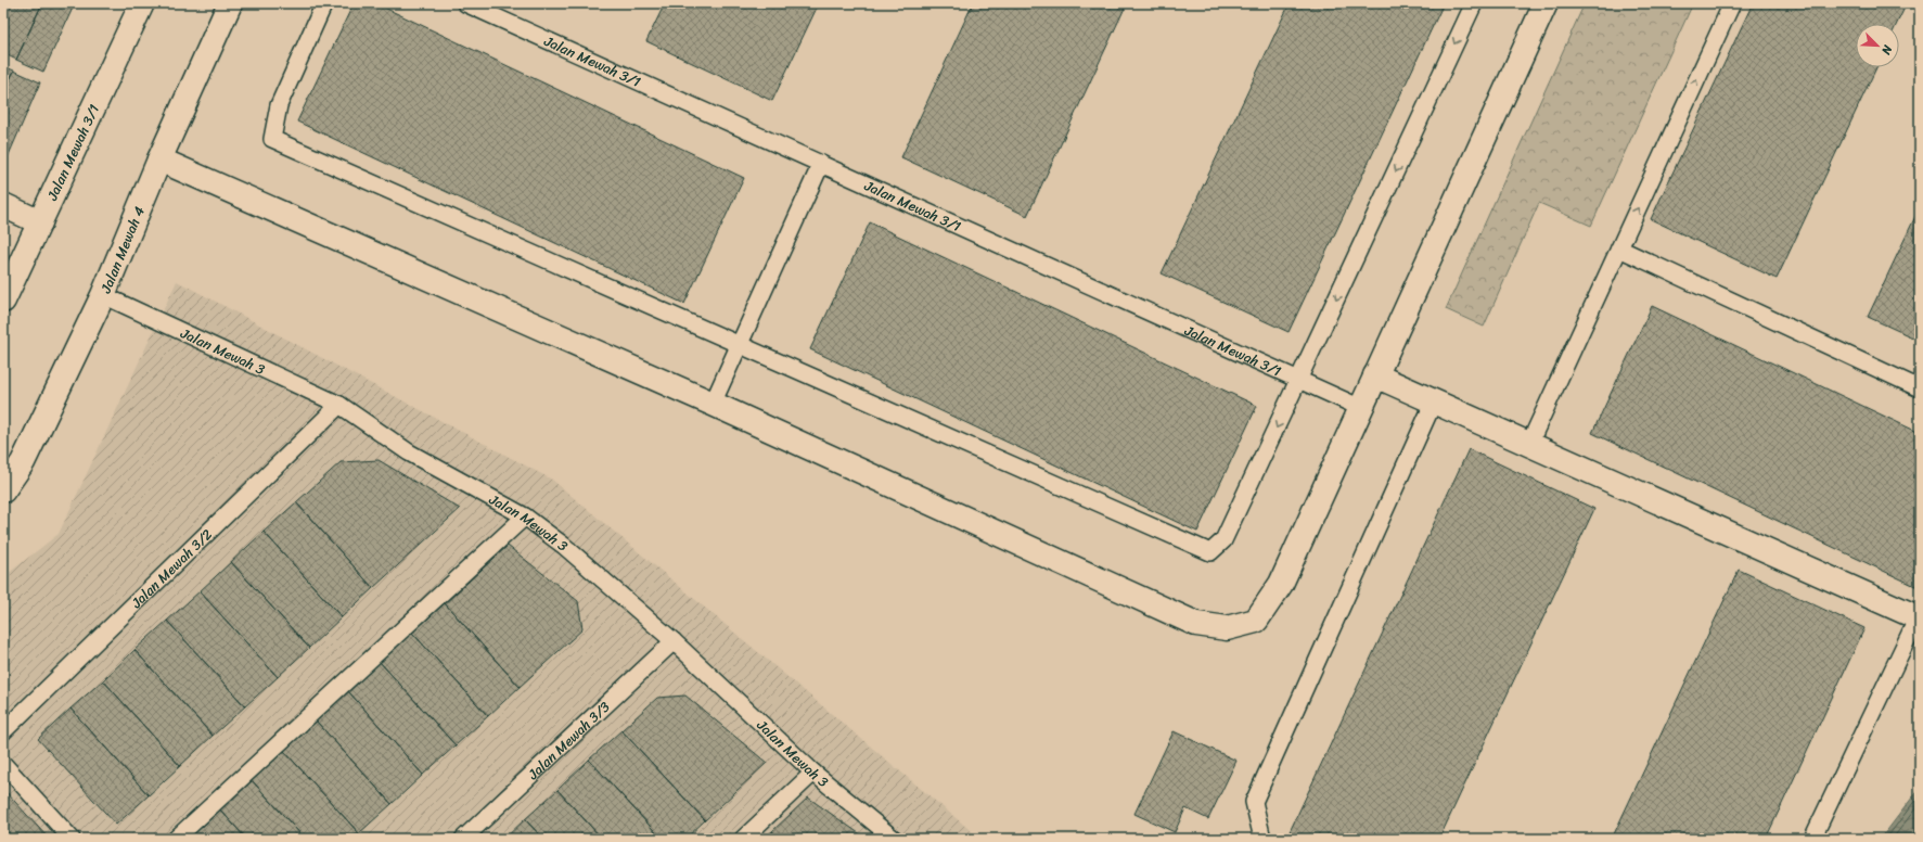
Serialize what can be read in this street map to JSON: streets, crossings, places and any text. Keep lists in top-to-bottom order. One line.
{"streets":{"street":["Jalan Mewah 3/1","Jalan Mewah 4"],"lane":["Jalan Mewah 3","Jalan Mewah 3/2","Jalan Mewah 3/3"]},"crossings":[["Jalan Mewah 4","Jalan Mewah 3"],["Jalan Mewah 3","Jalan Mewah 3/2"],["Jalan Mewah 3","Jalan Mewah 3/3"]],"north":"bottom right"}
